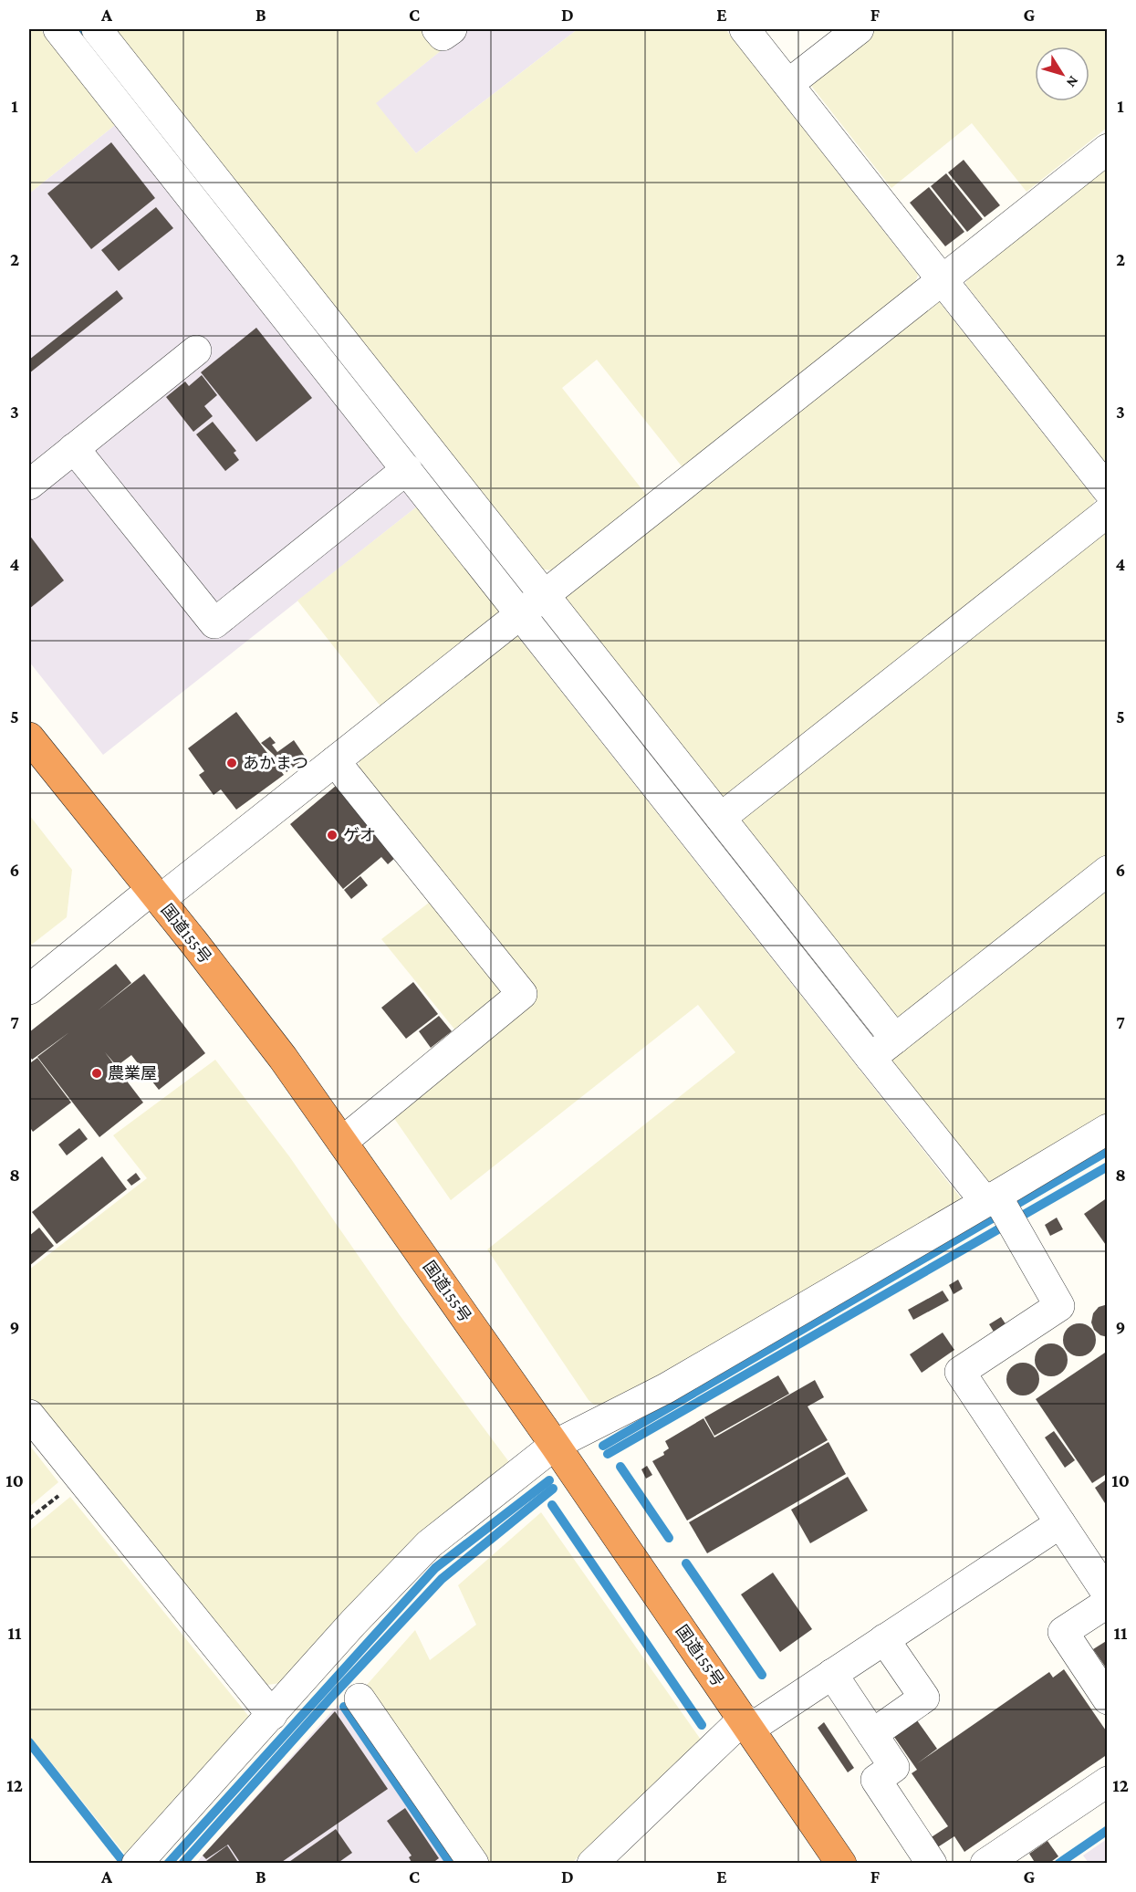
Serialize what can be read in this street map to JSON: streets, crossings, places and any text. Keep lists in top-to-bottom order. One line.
{"streets":{"highway":["国道155号"]},"places":["あかまつ","ゲオ","農業屋"],"north":"bottom right","grid":{"columns":["A","B","C","D","E","F","G"],"rows":["1","2","3","4","5","6","7","8","9","10","11","12"]}}
